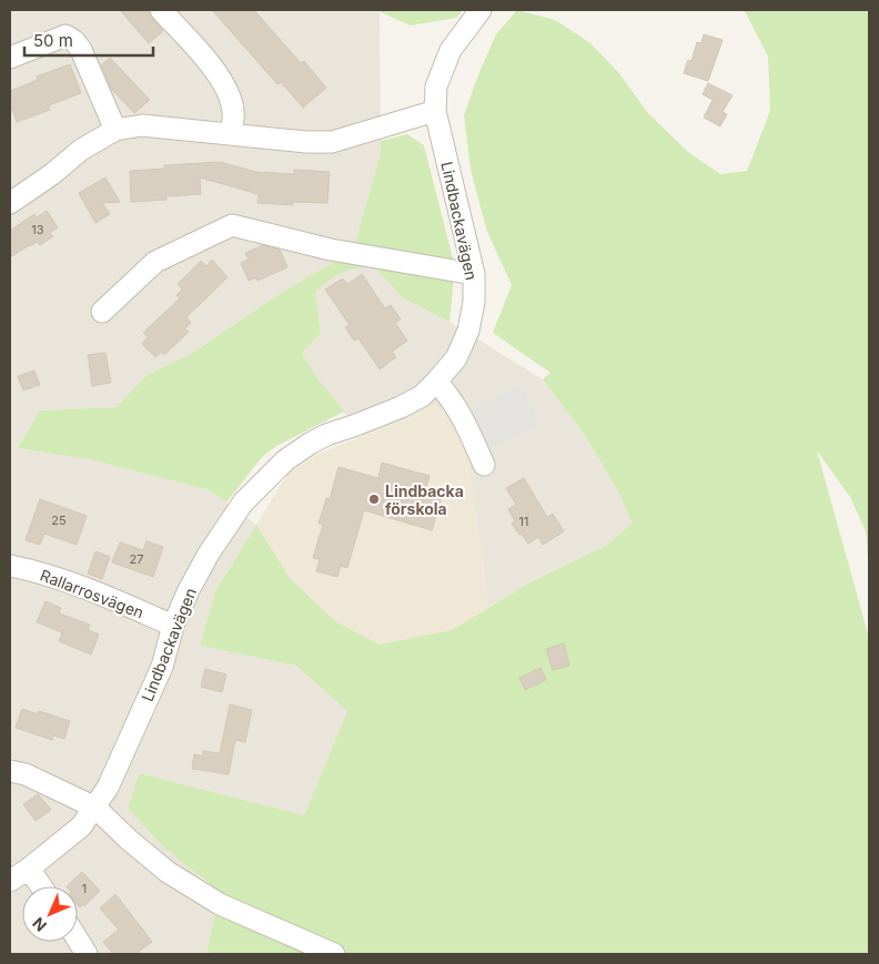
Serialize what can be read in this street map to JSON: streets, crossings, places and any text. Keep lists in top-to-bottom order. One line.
{"streets":{"street":["Lindbackavägen","Rallarrosvägen"]},"crossings":[["Lindbackavägen","Rallarrosvägen"]],"places":["Lindbacka förskola"],"house_numbers":["13","25","11","27","1"],"scale_bar":"50 m","north":"bottom left"}
